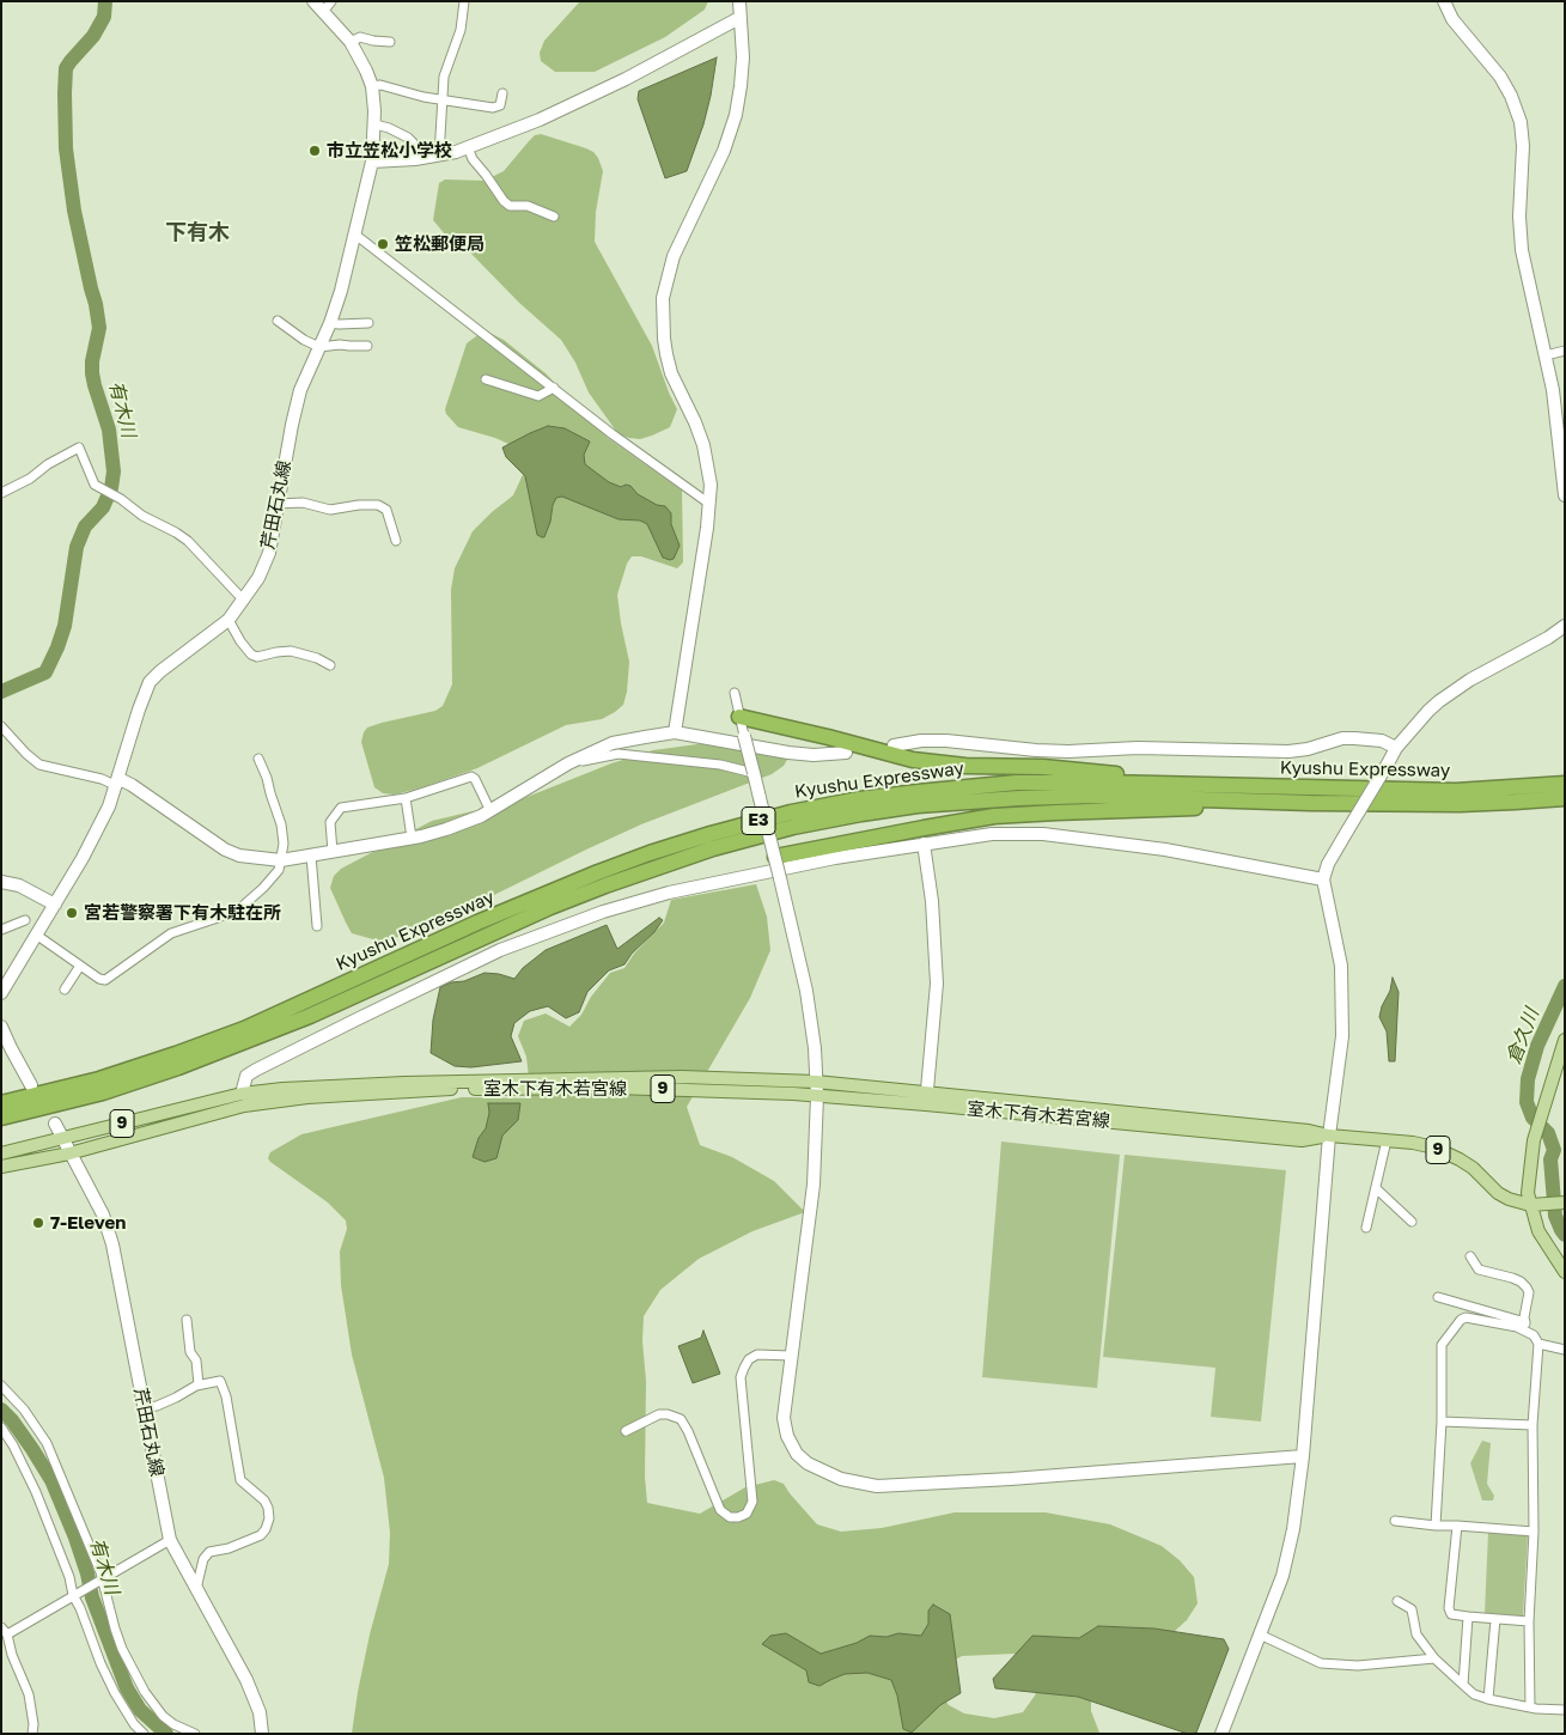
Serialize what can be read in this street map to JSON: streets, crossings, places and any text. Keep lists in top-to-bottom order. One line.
{"streets":{"highway":["Kyushu Expressway","E3"],"main road":["室木下有木若宮線","9"],"street":["芹田石丸線"]},"crossings":[["芹田石丸線","室木下有木若宮線"]],"districts":["下有木"],"water":["有木川","倉久川"],"places":["市立笠松小学校","笠松郵便局","宮若警察署下有木駐在所","7-Eleven"]}
